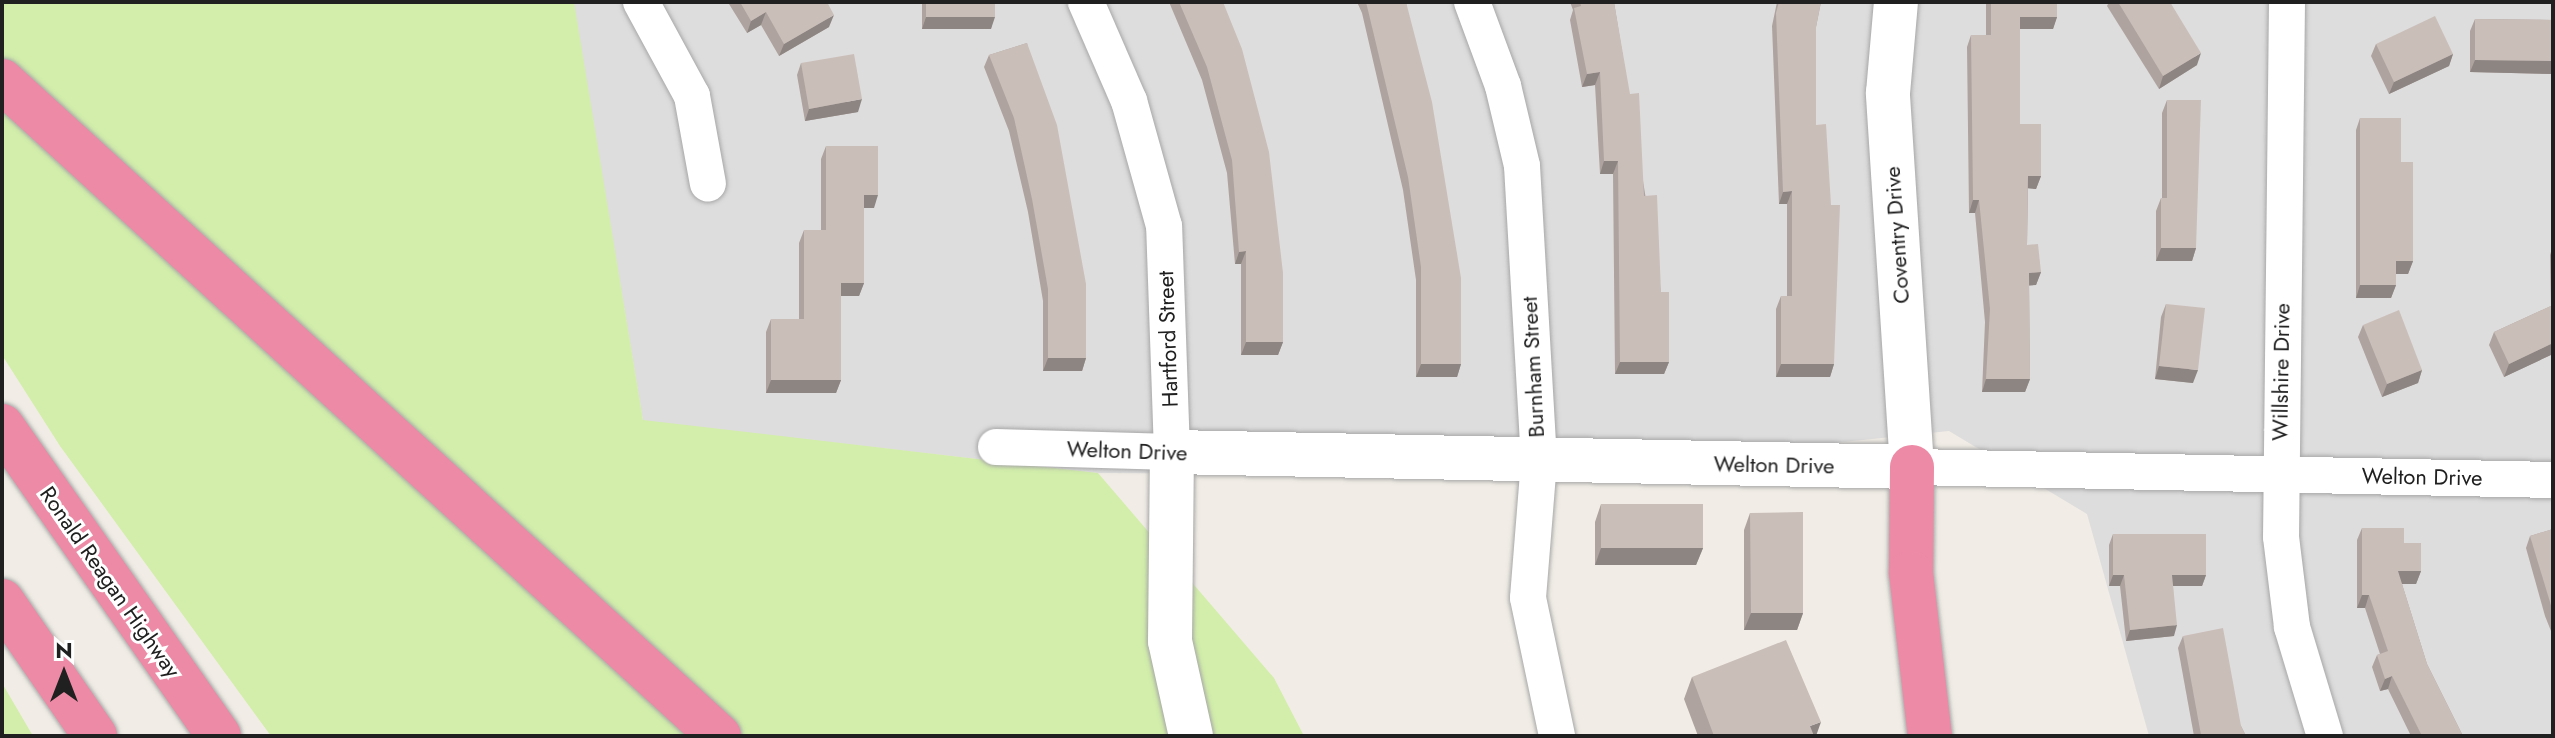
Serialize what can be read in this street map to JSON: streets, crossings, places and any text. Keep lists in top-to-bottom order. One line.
{"streets":{"highway":["Ronald Reagan Highway"],"street":["Coventry Drive","Hartford Street","Burnham Street","Willshire Drive","Welton Drive"]},"crossings":[["Coventry Drive","Welton Drive"],["Hartford Street","Welton Drive"],["Burnham Street","Welton Drive"],["Willshire Drive","Welton Drive"]],"north":"top"}
